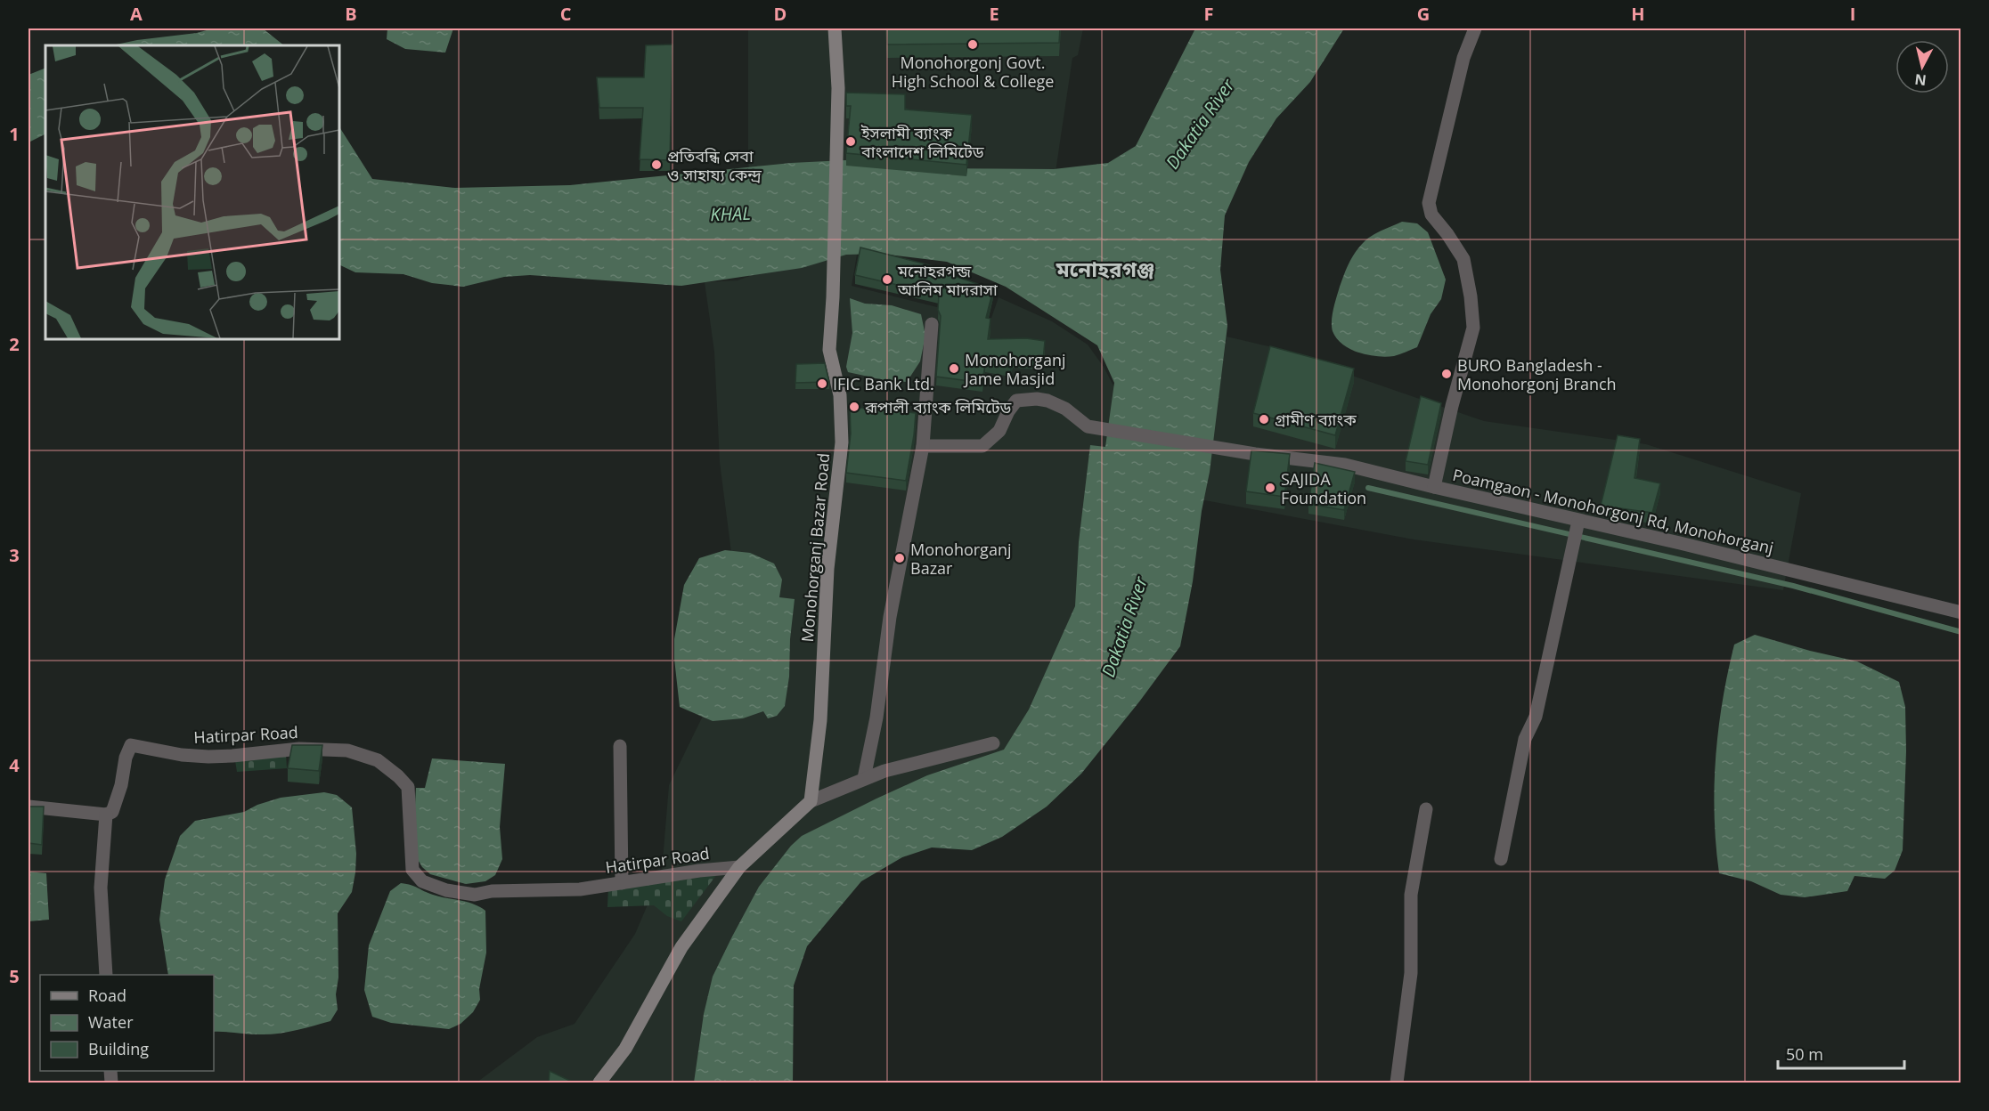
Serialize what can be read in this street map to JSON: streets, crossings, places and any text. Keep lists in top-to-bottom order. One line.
{"streets":{"street":["Poamgaon - Monohorgonj Rd, Monohorganj","Monohorganj Bazar Road","Hatirpar Road"]},"districts":["মনোহরগঞ্জ"],"water":["Dakatia River","KHAL"],"places":["Monohorgonj Govt. High School & College","ইসলামী ব্যাংক বাংলাদেশ লিমিটেড","প্রতিবন্ধি সেবা ও সাহায্য কেন্দ্র","মনোহরগন্জ আলিম মাদরাসা","Monohorganj Jame Masjid","BURO Bangladesh - Monohorgonj Branch","IFIC Bank Ltd.","রূপালী ব্যাংক লিমিটেড","গ্রামীণ ব্যাংক","SAJIDA Foundation","Monohorganj Bazar"],"legend":["Road","Water","Building"],"scale_bar":"50 m","north":"bottom","grid":{"columns":["A","B","C","D","E","F","G","H","I"],"rows":["1","2","3","4","5"]}}
